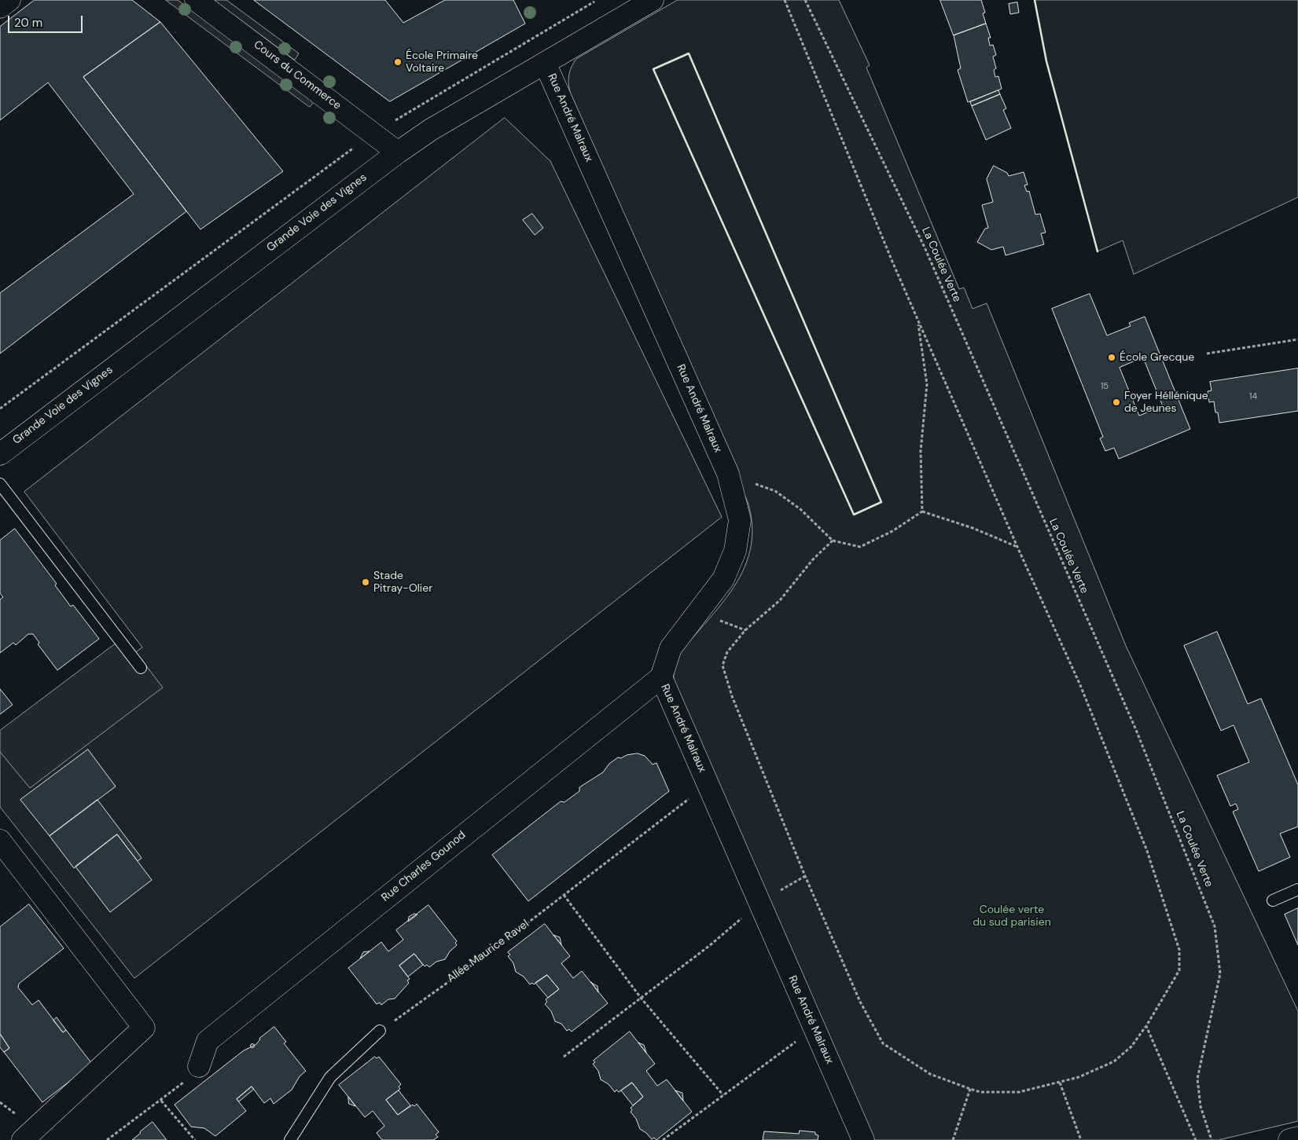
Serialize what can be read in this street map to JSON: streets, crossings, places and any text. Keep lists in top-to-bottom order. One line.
{"streets":{"street":["Cours du Commerce","Rue André Malraux","Grande Voie des Vignes","Rue Charles Gounod"],"path":["La Coulée Verte","Allée Maurice Ravel"]},"crossings":[["Cours du Commerce","Grande Voie des Vignes"],["Rue André Malraux","Grande Voie des Vignes"],["Rue André Malraux","Rue Charles Gounod"],["Rue André Malraux","Allée Maurice Ravel"]],"parks":["Coulée verte du sud parisien"],"places":["École Primaire Voltaire","École Grecque","Foyer Héllénique de Jeunes","Stade Pitray-Olier"],"house_numbers":["15","14"],"scale_bar":"20 m"}
